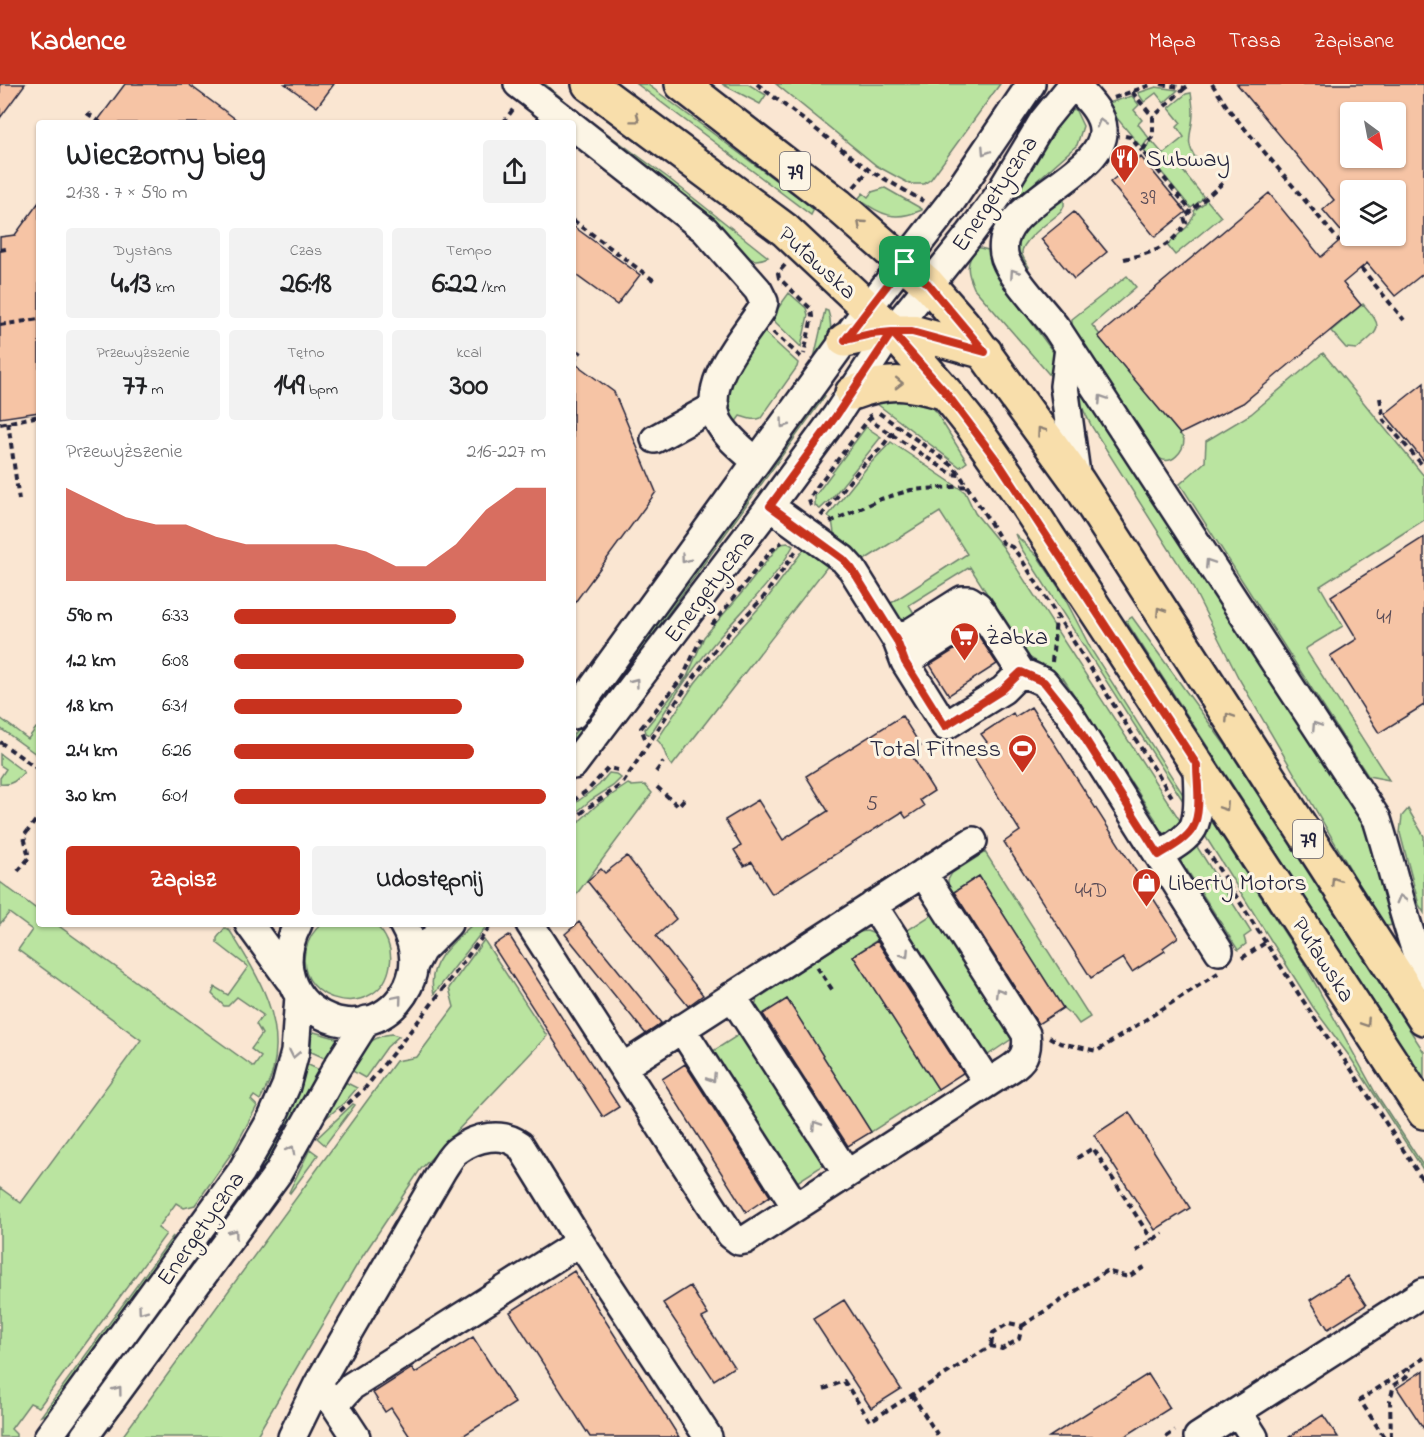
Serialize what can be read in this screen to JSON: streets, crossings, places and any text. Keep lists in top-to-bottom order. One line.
{"streets":{"main road":["79","Puławska"],"street":["Energetyczna"]},"crossings":[["79","Energetyczna"],["Energetyczna","Puławska"]],"places":{"restaurant":["Subway"],"supermarket":["Żabka"],"sports":["Total Fitness"],"shop":["Liberty Motors"]},"house_numbers":["39","41","5","44D"],"north":"bottom right","page":{"header":"Kadence","nav":["Mapa","Trasa","Zapisane"],"heading":["Wieczorny bieg","21:38 · 7 × 590 m"],"stats":[["Dystans","4.13 km"],["Czas","26:18"],["Tempo","6:22 /km"],["Przewyższenie","77 m"],["Tętno","149 bpm"],["kcal","300"]],"chart":["Przewyższenie","216–227 m"],"list":[{"name":"590 m","note":"6:33"},{"name":"1.2 km","note":"6:08"},{"name":"1.8 km","note":"6:31"},{"name":"2.4 km","note":"6:26"},{"name":"3.0 km","note":"6:01"}],"buttons":["Zapisz","Udostępnij"]}}
